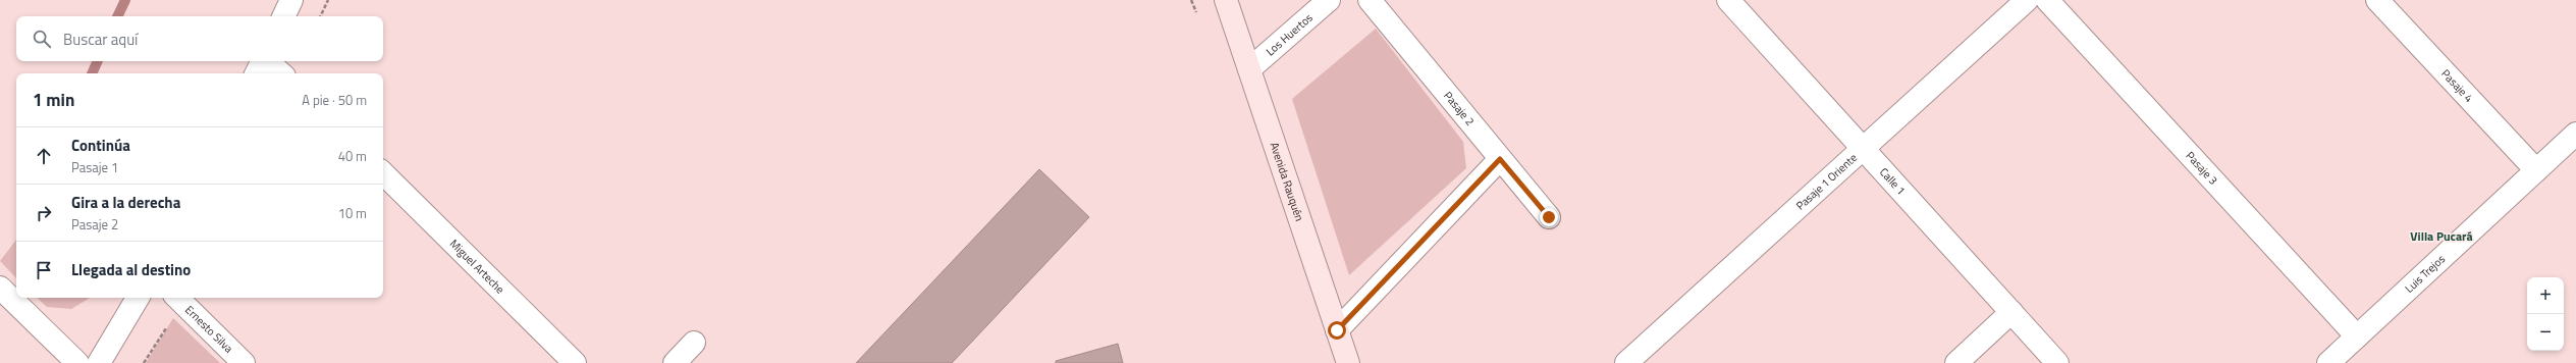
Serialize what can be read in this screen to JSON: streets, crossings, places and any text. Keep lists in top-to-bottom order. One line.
{"streets":{"main road":["Avenida Rauquén"],"street":["Los Huertos","Pasaje 4","Pasaje 2","Pasaje 3","Pasaje 1 Oriente","Calle 1","Miguel Arteche","Luis Trejos","Ernesto Silva"]},"crossings":[["Los Huertos","Avenida Rauquén"],["Pasaje 4","Luis Trejos"],["Pasaje 3","Luis Trejos"],["Pasaje 1 Oriente","Calle 1"]],"districts":["Villa Pucará"],"page":{"search":"Buscar aquí","heading":["1 min","A pie · 50 m"],"list":[["Continúa","Pasaje 1","40 m"],["Gira a la derecha","Pasaje 2","10 m"],"Llegada al destino"],"map_buttons":["+","−"]}}
